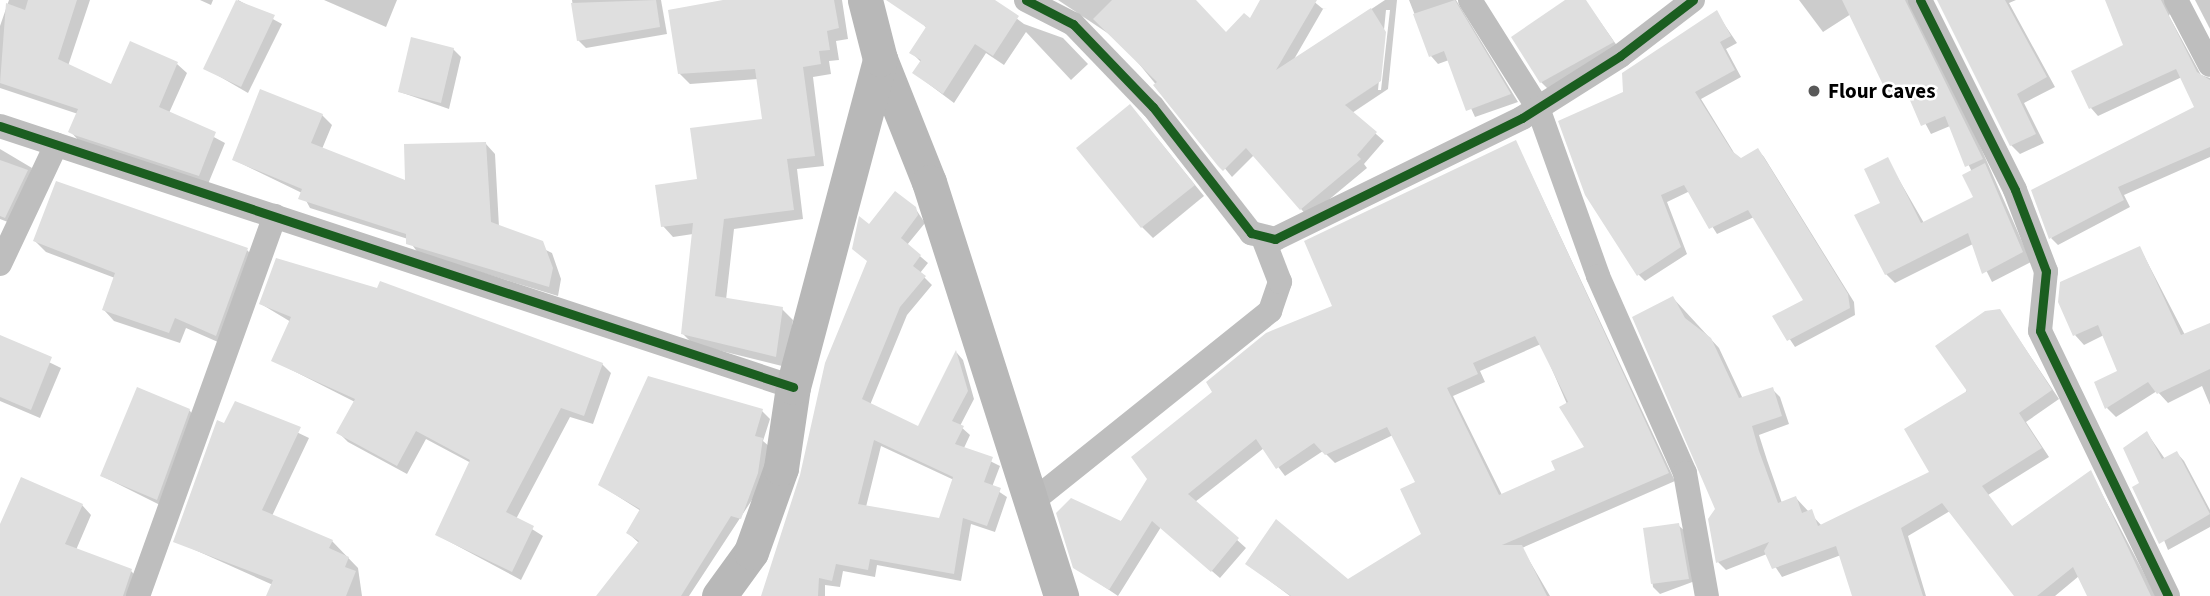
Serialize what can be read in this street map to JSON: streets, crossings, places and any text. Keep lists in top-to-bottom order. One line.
{"places":["Flour Caves"]}
